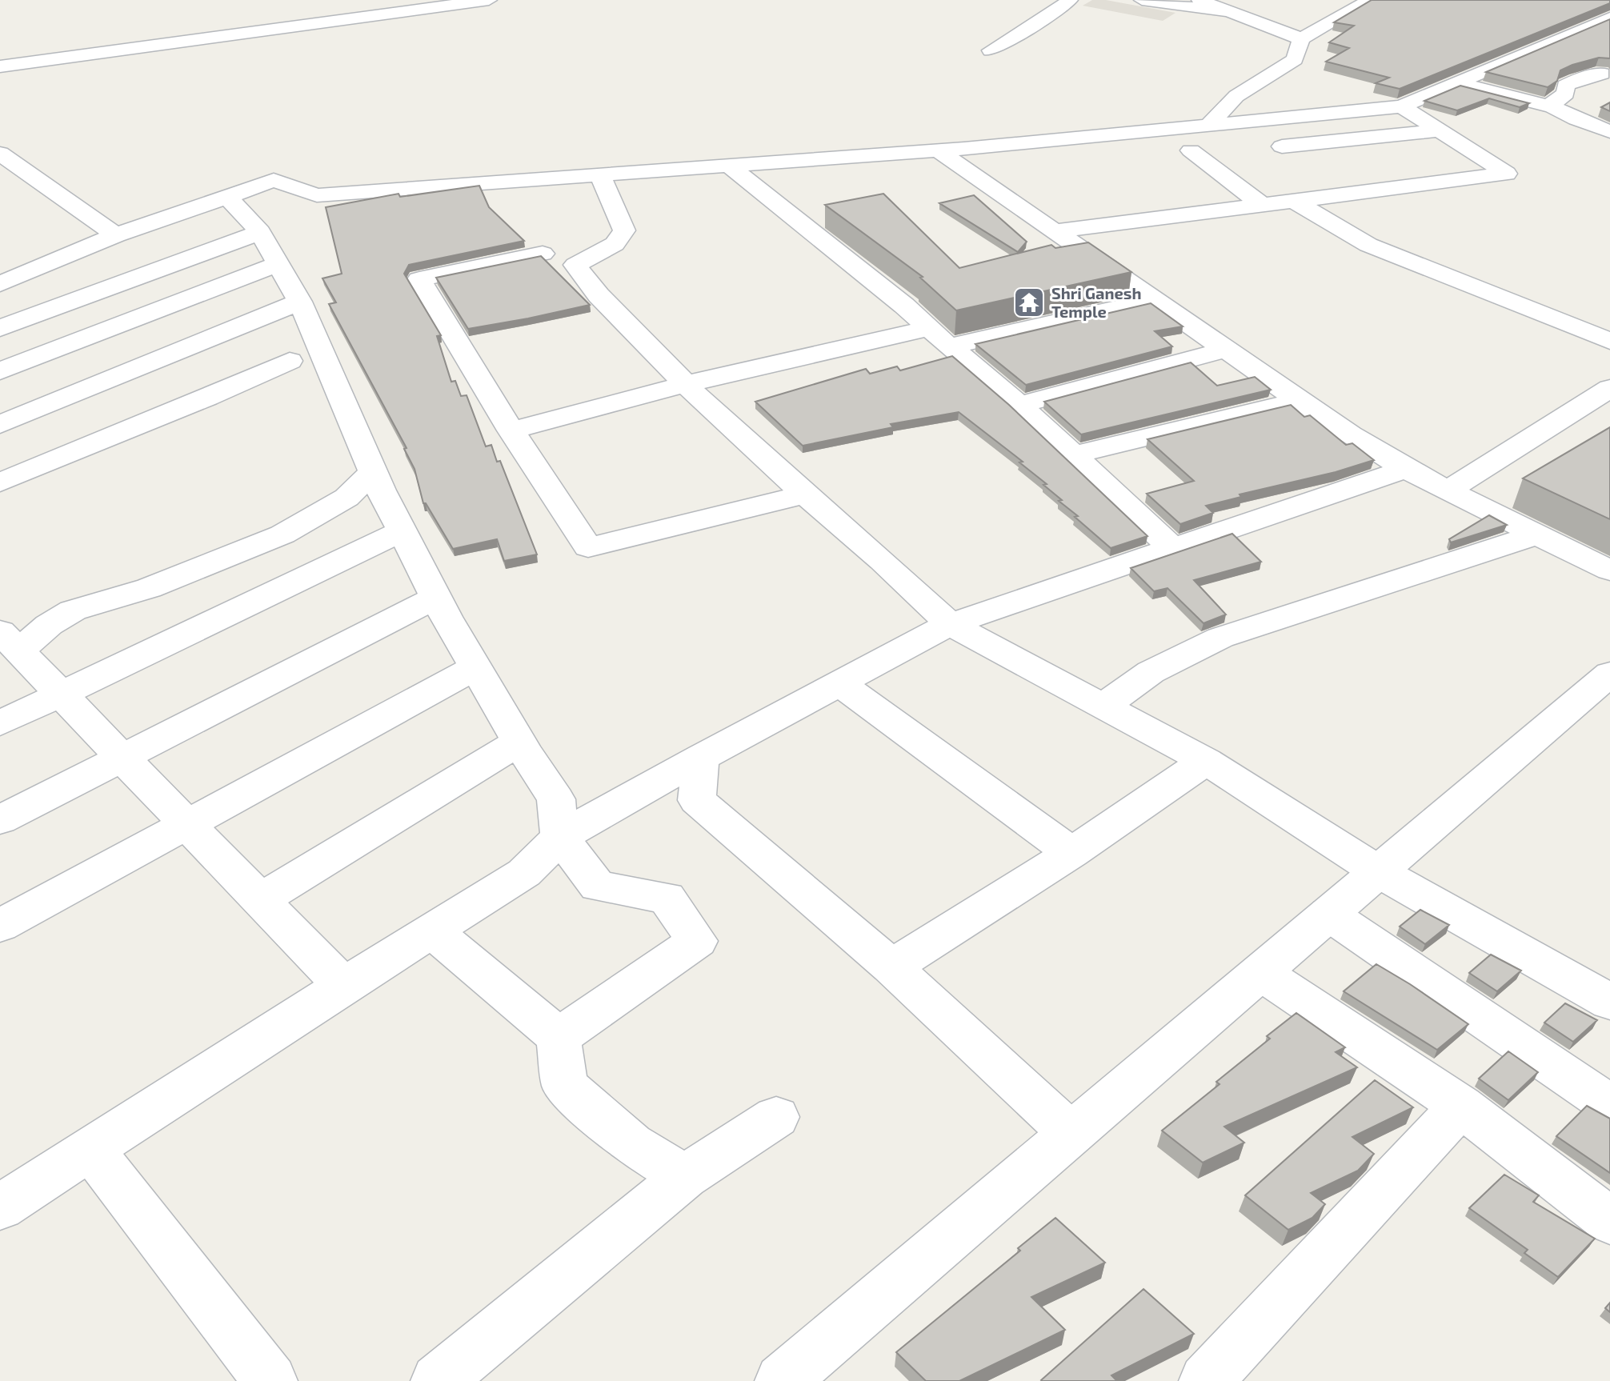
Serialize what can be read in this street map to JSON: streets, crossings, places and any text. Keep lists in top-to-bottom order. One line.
{"places":{"temple":["Shri Ganesh Temple"]}}
